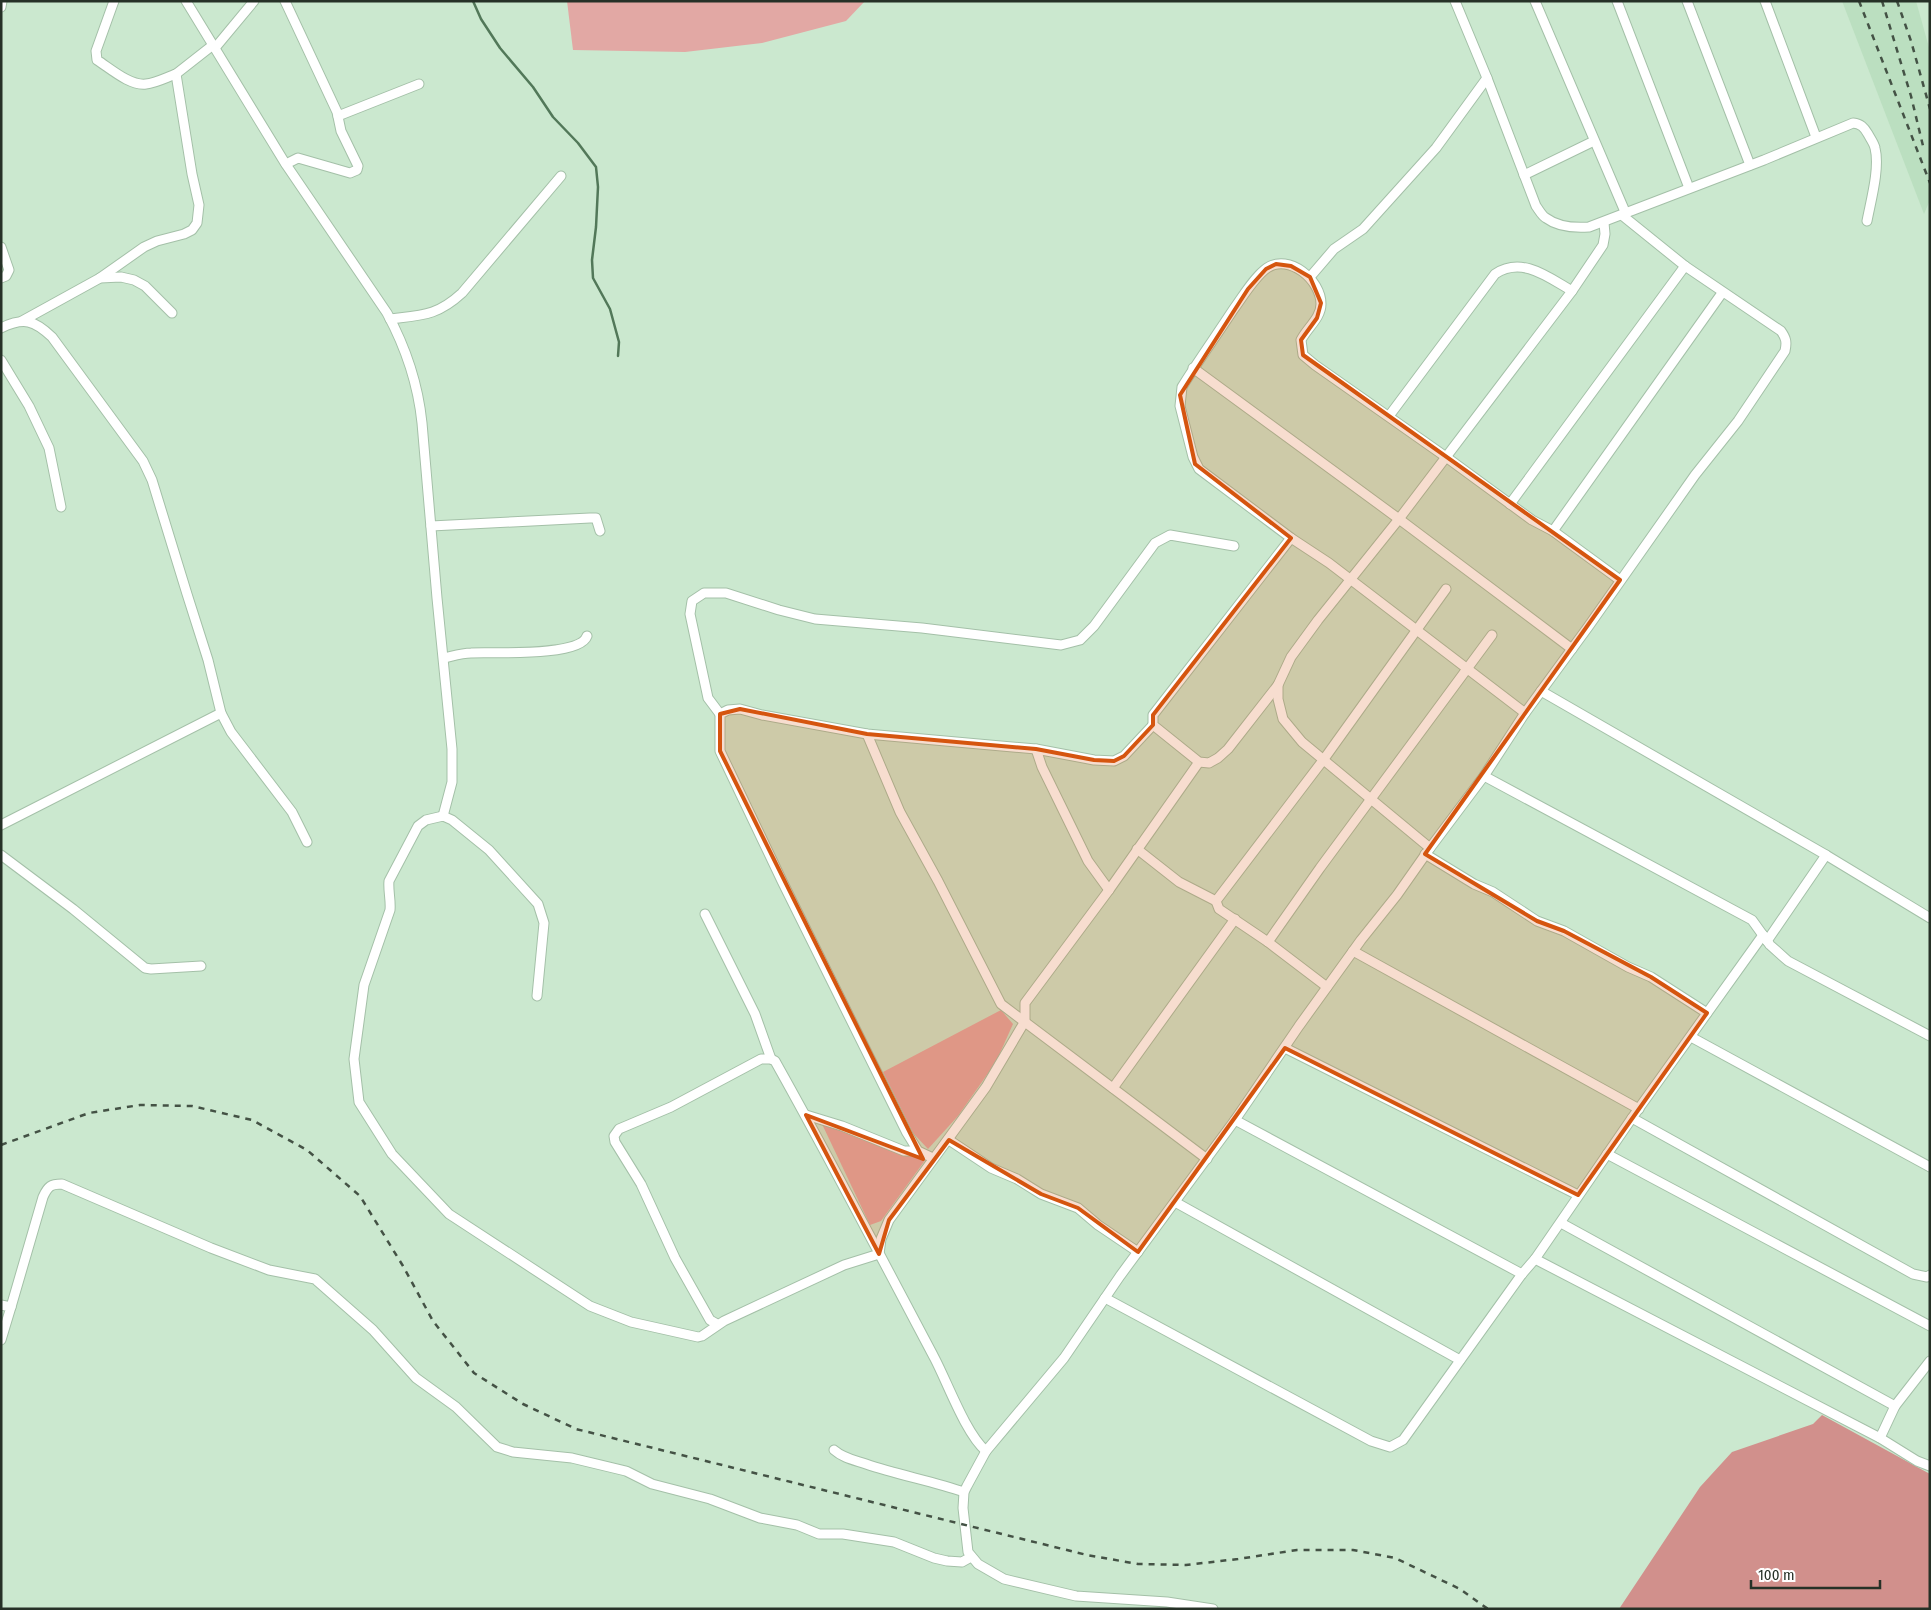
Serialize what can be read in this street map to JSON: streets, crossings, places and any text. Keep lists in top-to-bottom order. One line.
{"scale_bar":"100 m"}
